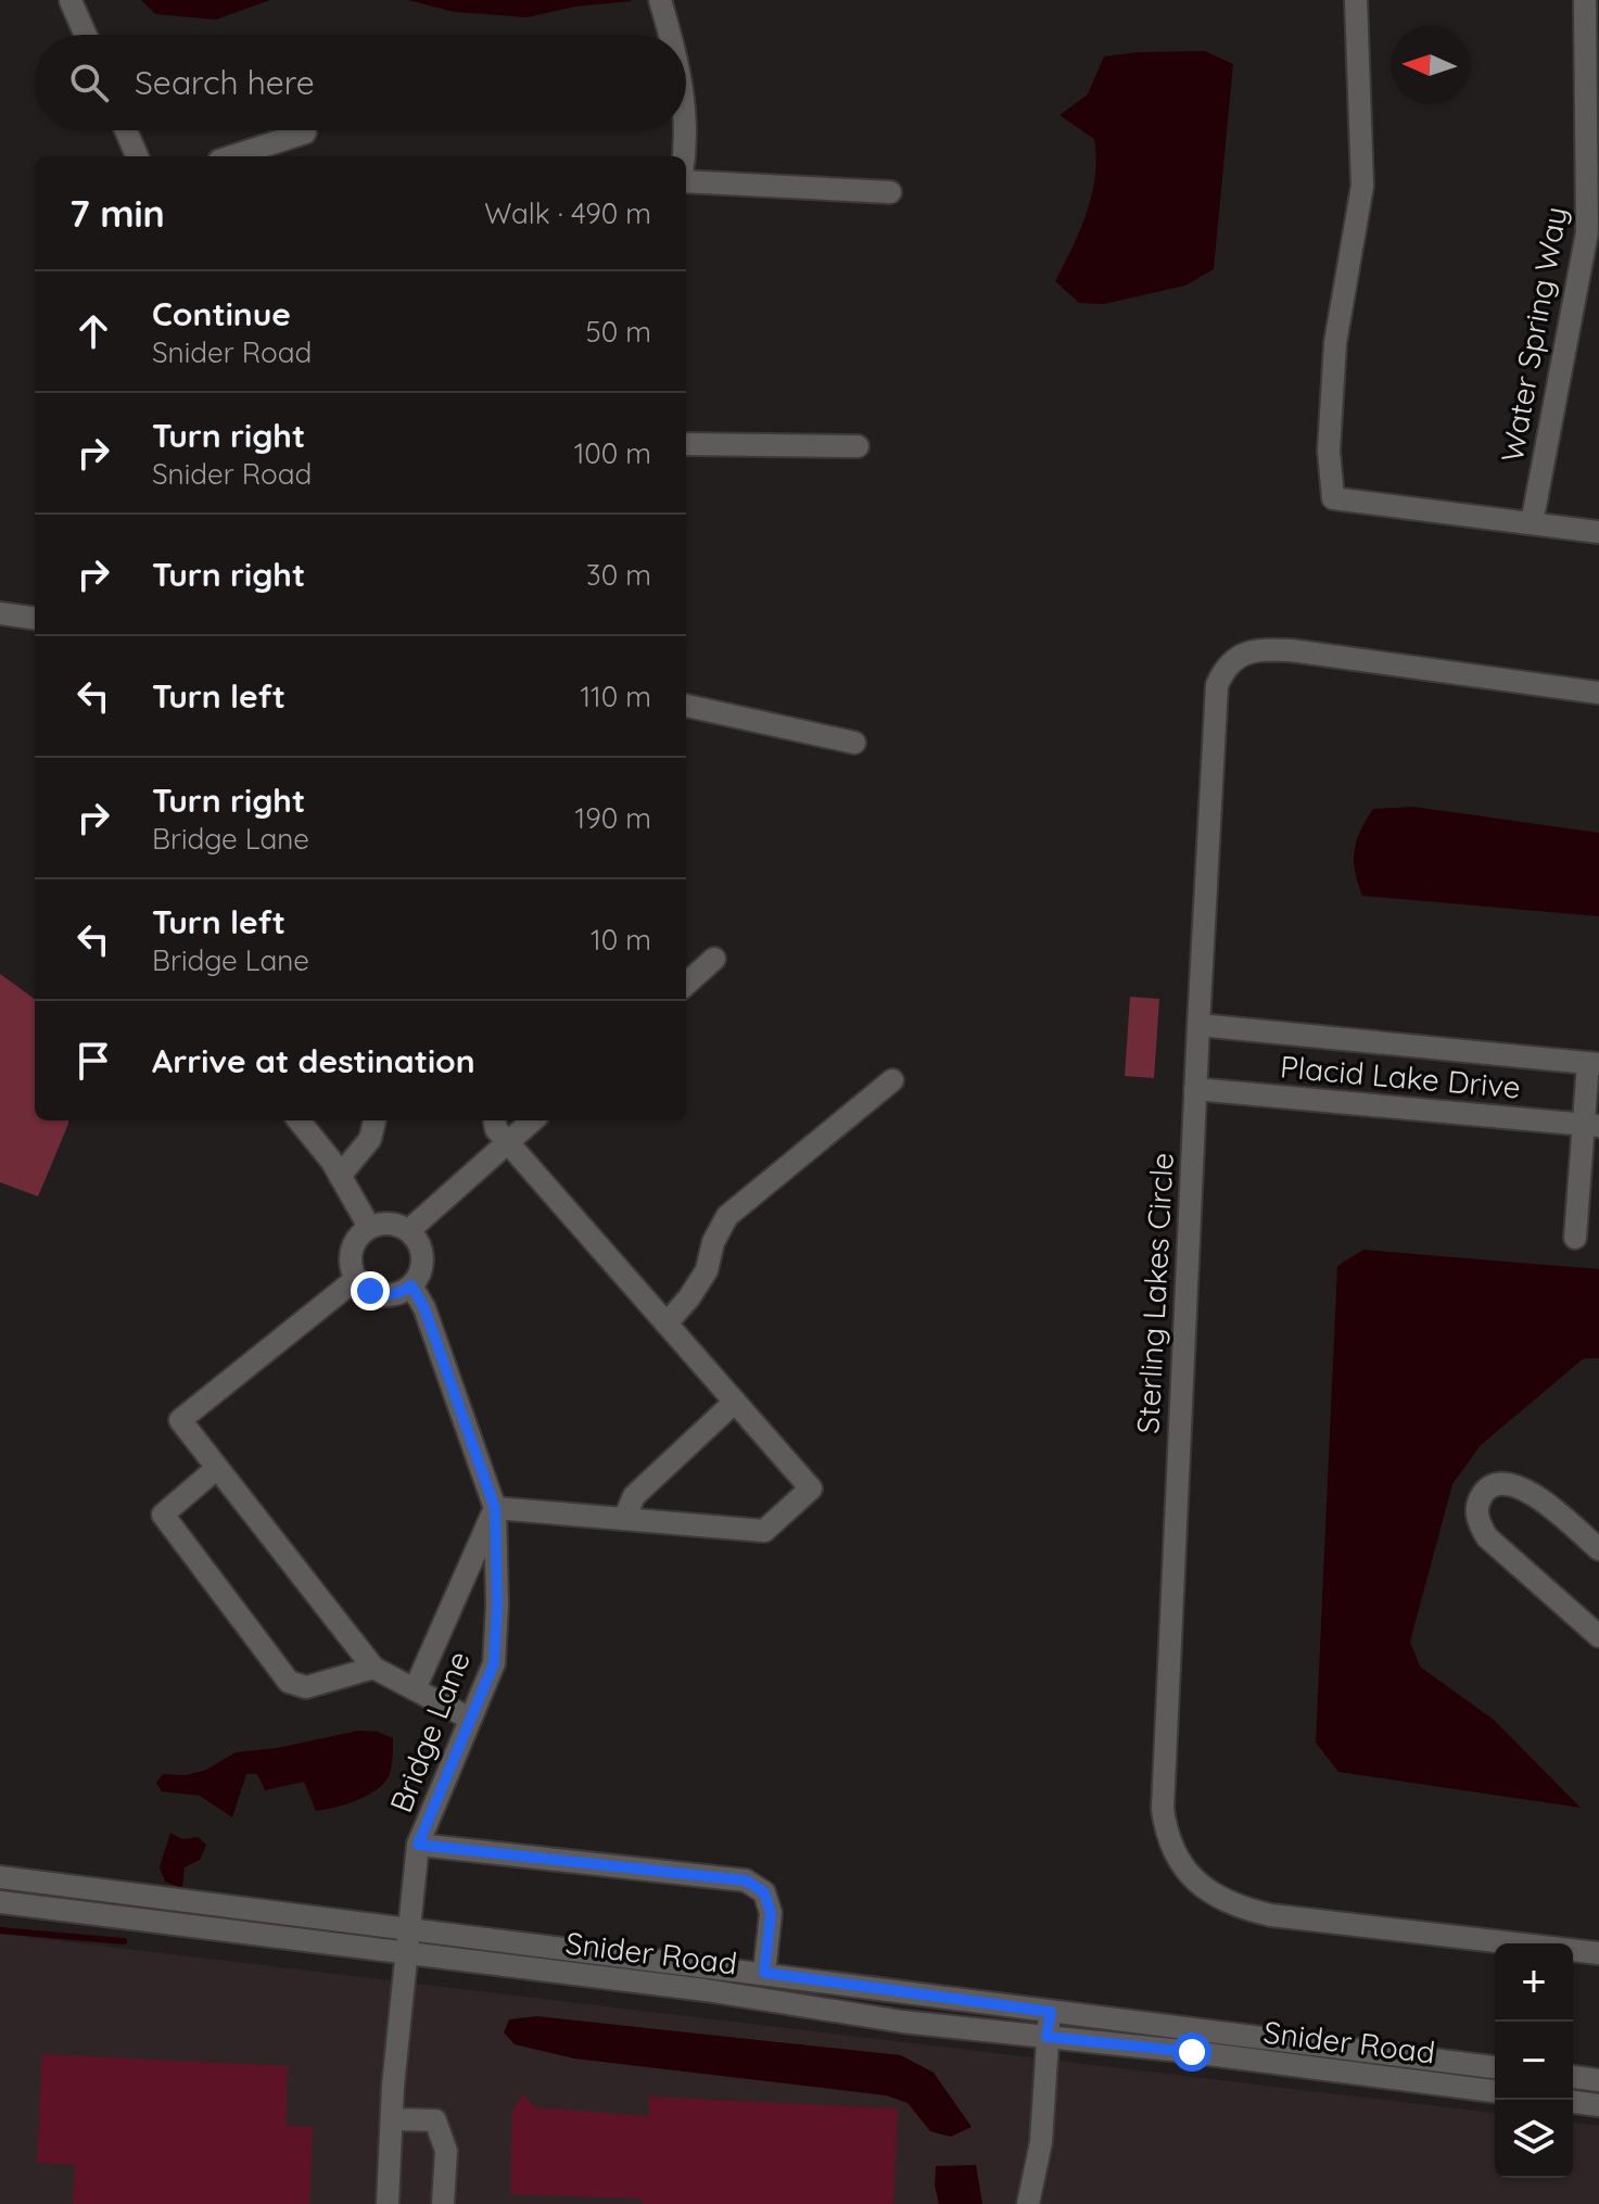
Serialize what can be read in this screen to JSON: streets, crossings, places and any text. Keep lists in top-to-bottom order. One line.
{"streets":{"street":["Water Spring Way","Placid Lake Drive","Sterling Lakes Circle","Bridge Lane","Snider Road"]},"crossings":[["Placid Lake Drive","Sterling Lakes Circle"],["Bridge Lane","Snider Road"]],"north":"left","page":{"search":"Search here","heading":["7 min","Walk · 490 m"],"list":[["Continue","Snider Road","50 m"],["Turn right","Snider Road","100 m"],["Turn right","30 m"],["Turn left","110 m"],["Turn right","Bridge Lane","190 m"],["Turn left","Bridge Lane","10 m"],"Arrive at destination"],"map_buttons":["+","−"]}}
